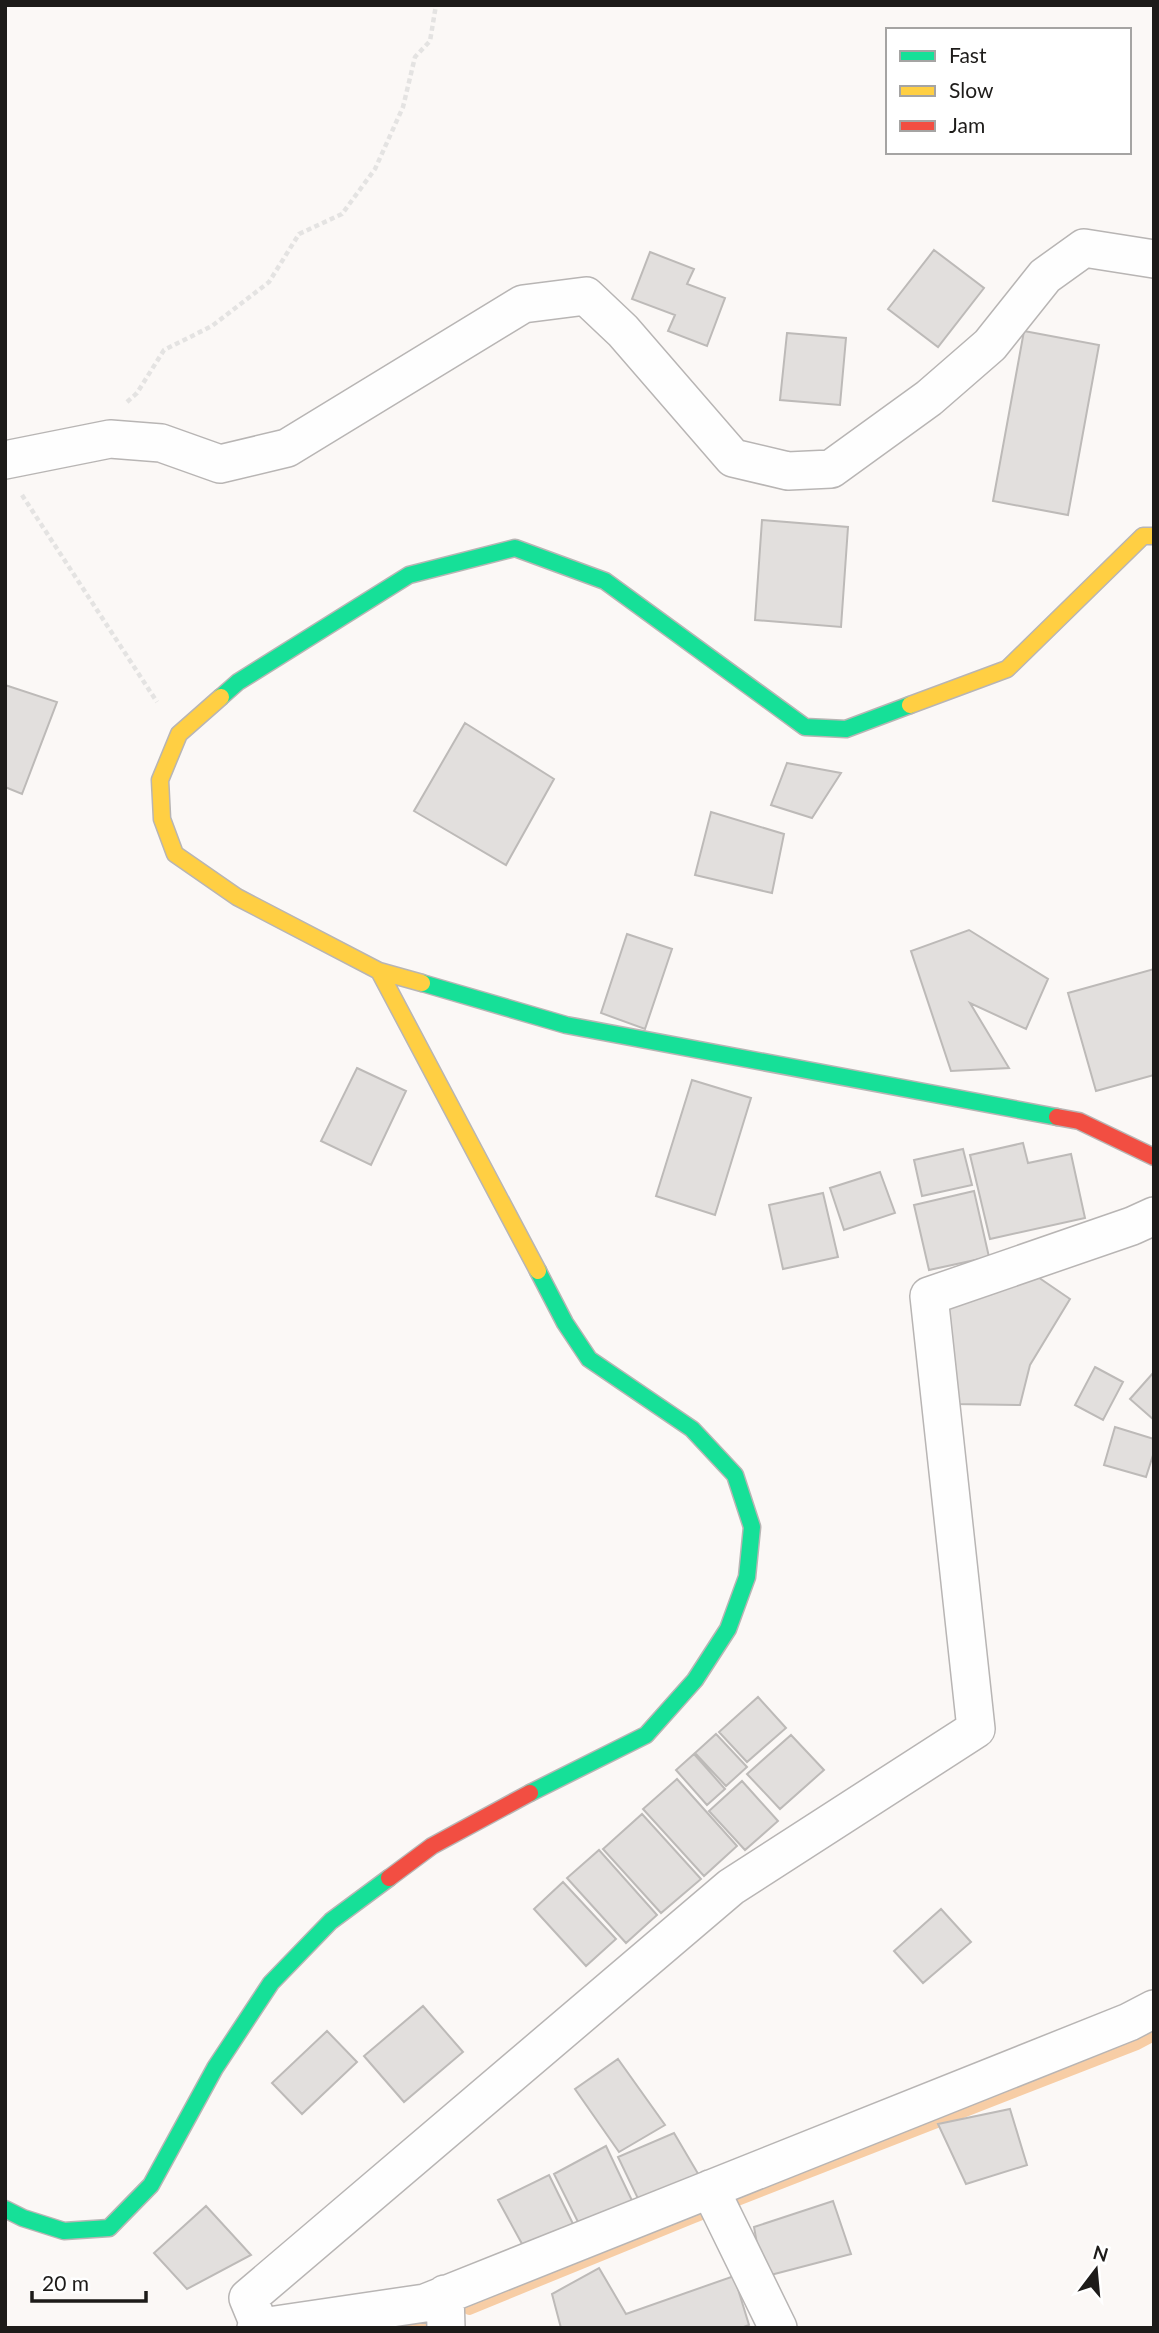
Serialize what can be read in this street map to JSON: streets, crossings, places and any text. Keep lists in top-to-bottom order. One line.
{"legend":["Fast","Slow","Jam"],"scale_bar":"20 m","north":"top"}
